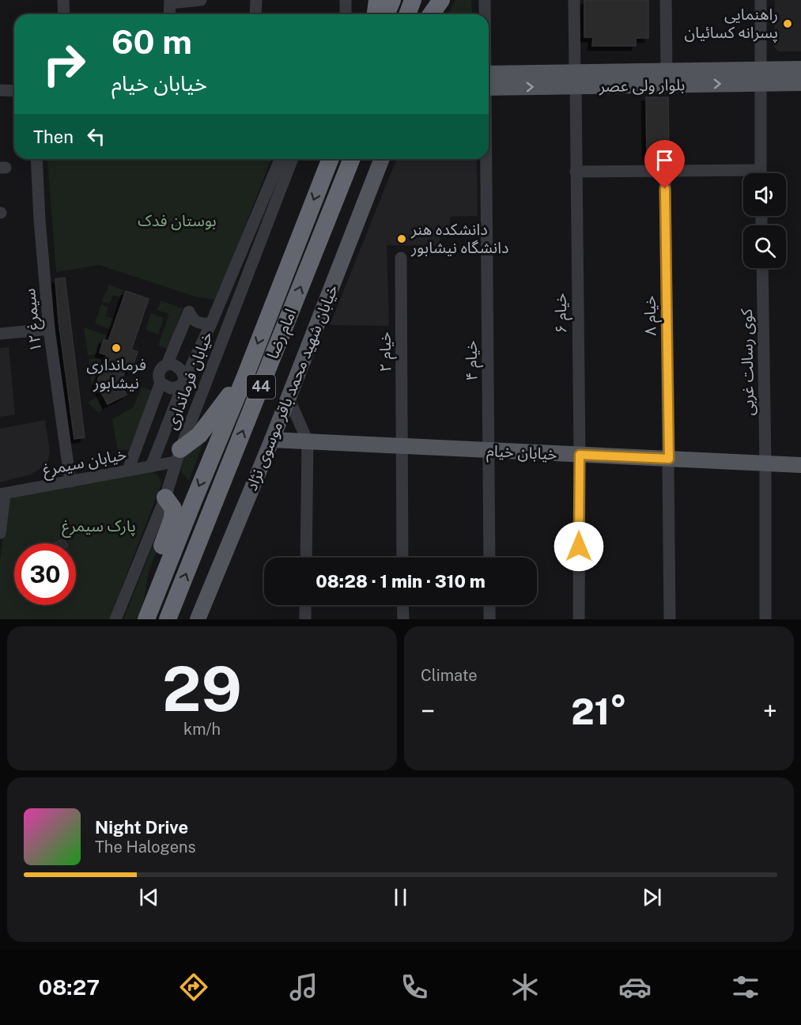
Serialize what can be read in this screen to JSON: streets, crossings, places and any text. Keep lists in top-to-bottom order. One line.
{"streets":{"highway":["امام رضا","44"],"main road":["بلوار ولی عصر","خیابان شهید محمد باقر موسوی نژاد","خیابان خیام"],"street":["خیام ۶","خیام ۸","سیمرغ ۱۲","خیام ۲","خیام ۴","کوی رسالت غربی","خیابان فرمانداری","خیابان سیمرغ"]},"crossings":[["بلوار ولی عصر","خیام ۶"],["خیام ۶","خیابان خیام"],["خیام ۸","خیابان خیام"],["سیمرغ ۱۲","خیابان سیمرغ"],["خیام ۲","خیابان خیام"],["خیام ۴","خیابان خیام"],["کوی رسالت غربی","خیابان خیام"],["خیابان فرمانداری","خیابان سیمرغ"],["خیابان شهید محمد باقر موسوی نژاد","خیابان خیام"]],"parks":["بوستان فدک","پارک سیمرغ"],"places":["راهنمایی پسرانه کسائیان","دانشکده هنر دانشگاه نیشابور","فرمانداری نیشابور"],"page":{"turn":["60 m","خیابان خیام"],"then":"Then","limit":"30","trip":"08:28 · 1 min · 310 m","tile":[["29","km/h"],"Climate"],"heat":["−","21°","+"],"song":["Night Drive","The Halogens"],"tabs":"08:27"}}
